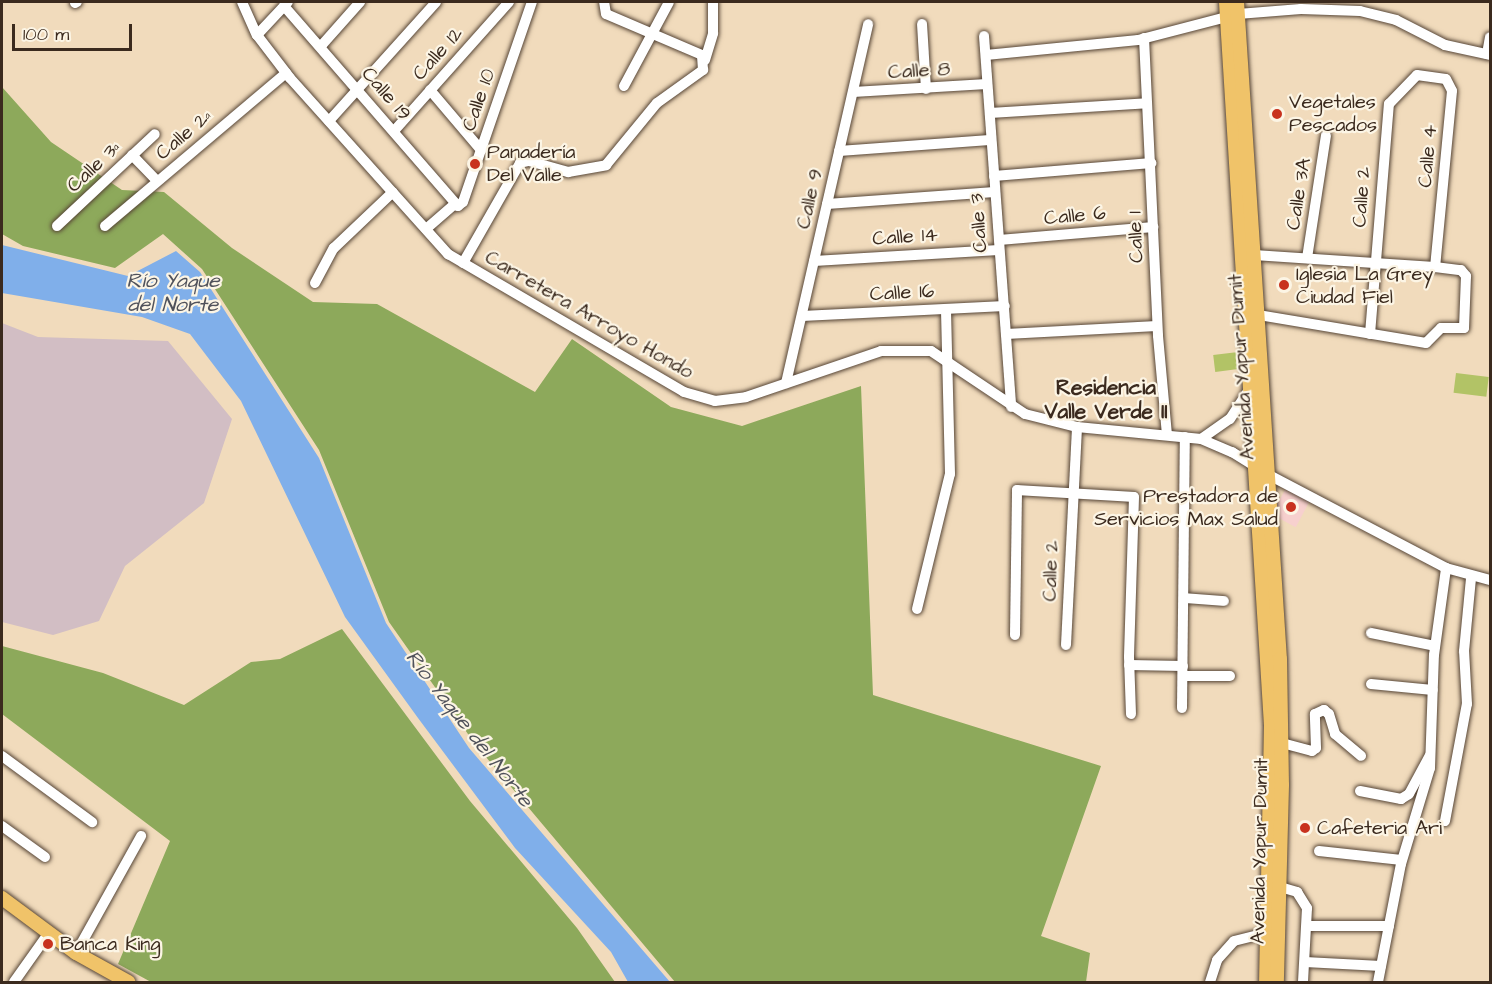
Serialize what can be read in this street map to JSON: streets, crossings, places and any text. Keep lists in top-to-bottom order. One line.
{"streets":{"main road":["Avenida Yapur Dumit"],"street":["Calle 12","Calle 8","Calle 19","Calle 10","Calle 2ª","Calle 4","Calle 3ª","Calle 3A","Calle 2","Calle 9","Calle 6","Calle 3","Calle 14","Calle 1","Calle 16","Carretera Arroyo Hondo"]},"crossings":[["Calle 12","Calle 19"],["Calle 8","Calle 9"],["Calle 8","Calle 3"],["Calle 19","Calle 10"],["Calle 2ª","Carretera Arroyo Hondo"],["Calle 4","Calle 2"],["Calle 2","Carretera Arroyo Hondo"],["Calle 9","Calle 14"],["Calle 9","Calle 16"],["Calle 9","Carretera Arroyo Hondo"],["Calle 6","Calle 3"],["Calle 6","Calle 14"],["Calle 6","Calle 1"],["Calle 3","Calle 14"],["Calle 3","Calle 16"],["Calle 3","Carretera Arroyo Hondo"],["Calle 1","Carretera Arroyo Hondo"],["Carretera Arroyo Hondo","Avenida Yapur Dumit"]],"districts":["Residencia Valle Verde II"],"water":["Río Yaque del Norte"],"places":["Vegetales Pescados","Panadería Del Valle","Iglesia La Grey Ciudad Fiel","Prestadora de Servicios Max Salud","Cafeteria Ari","Banca King"],"scale_bar":"100 m"}
